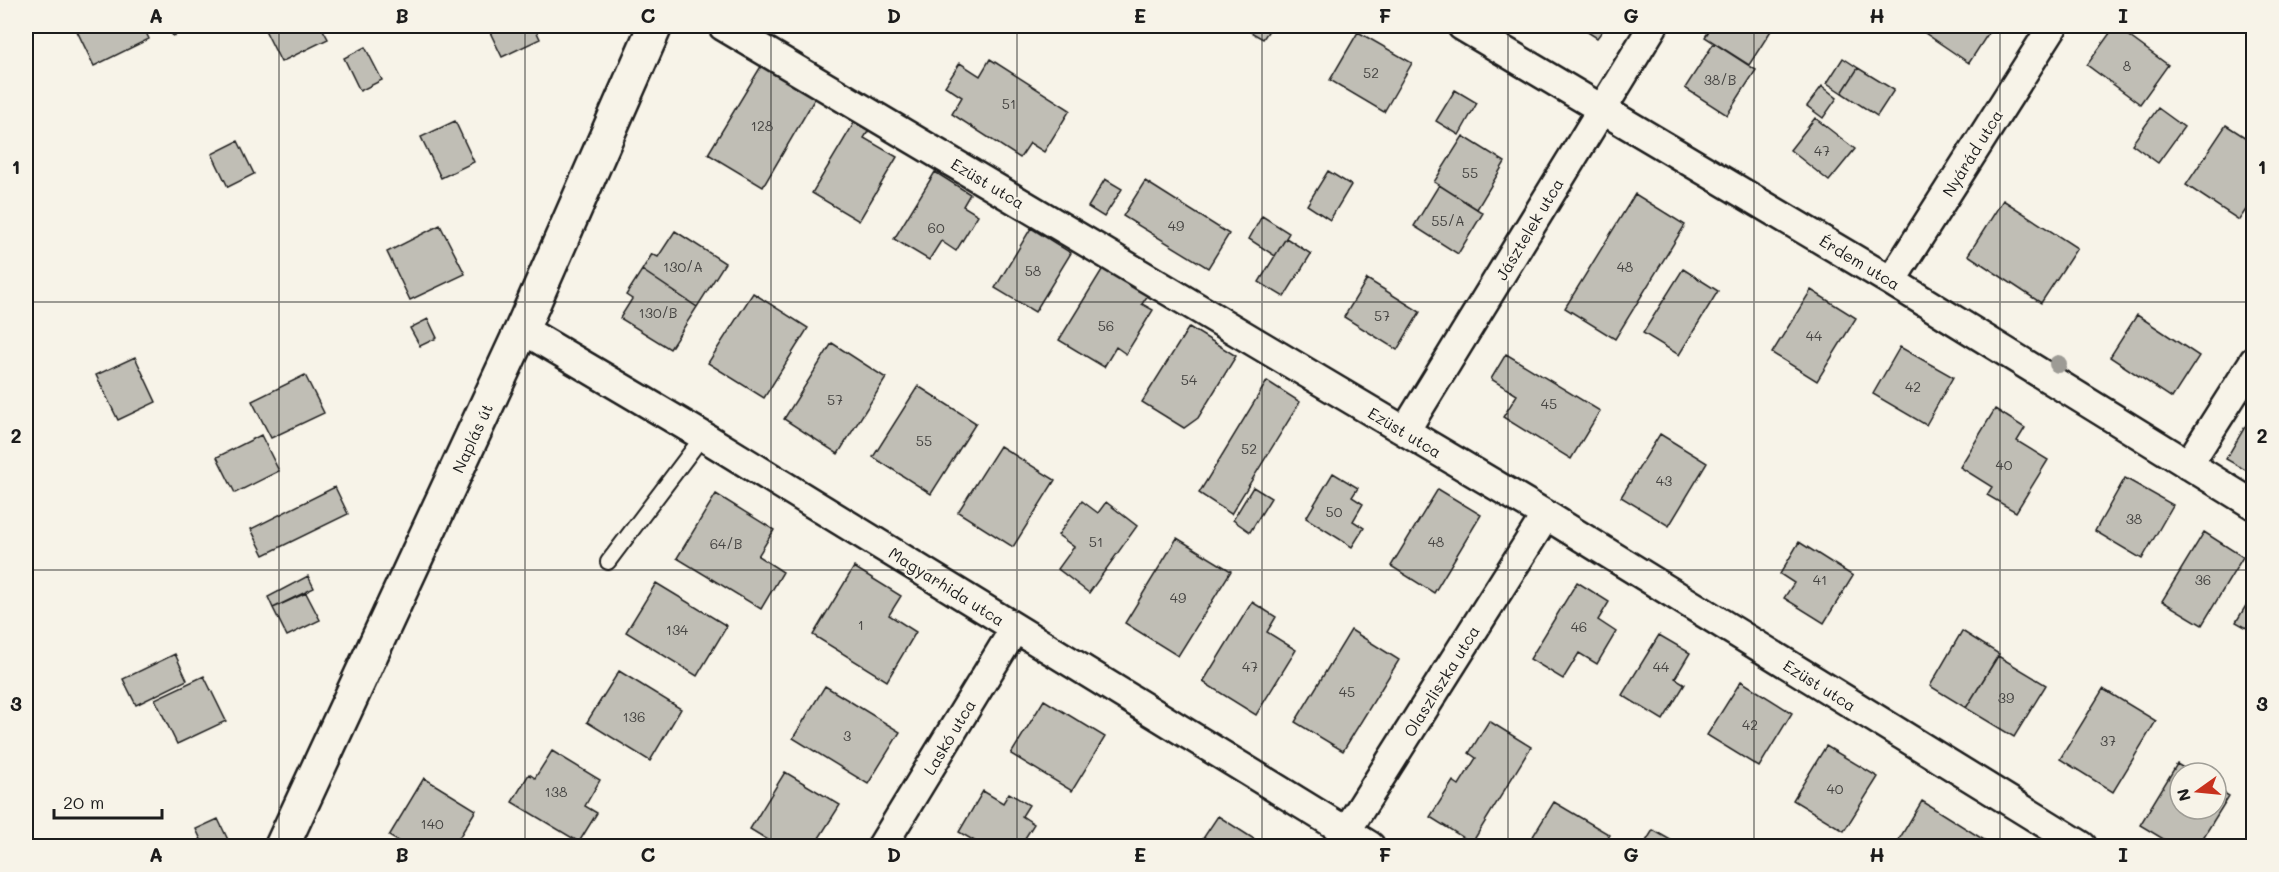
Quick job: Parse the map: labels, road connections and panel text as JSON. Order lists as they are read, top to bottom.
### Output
{
  "streets": {
    "street": [
      "Nyárád utca",
      "Ezüst utca",
      "Jásztelek utca",
      "Érdem utca",
      "Naplás út",
      "Magyarhida utca",
      "Olaszliszka utca",
      "Laskó utca"
    ]
  },
  "crossings": [
    ["Nyárád utca", "Érdem utca"],
    ["Ezüst utca", "Jásztelek utca"],
    ["Ezüst utca", "Olaszliszka utca"],
    ["Jásztelek utca", "Érdem utca"],
    ["Naplás út", "Magyarhida utca"],
    ["Magyarhida utca", "Olaszliszka utca"],
    ["Magyarhida utca", "Laskó utca"]
  ],
  "house_numbers": [
    "8",
    "52",
    "38/B",
    "51",
    "128",
    "47",
    "55",
    "55/A",
    "49",
    "60",
    "130/A",
    "48",
    "58",
    "130/B",
    "57",
    "56",
    "44",
    "54",
    "42",
    "57",
    "45",
    "55",
    "52",
    "40",
    "43",
    "50",
    "38",
    "51",
    "48",
    "64/B",
    "41",
    "36",
    "49",
    "1",
    "46",
    "134",
    "47",
    "44",
    "45",
    "39",
    "136",
    "42",
    "3",
    "37",
    "40",
    "138",
    "140"
  ],
  "scale_bar": "20 m",
  "north": "left",
  "grid": {
    "columns": [
      "A",
      "B",
      "C",
      "D",
      "E",
      "F",
      "G",
      "H",
      "I"
    ],
    "rows": ["1", "2", "3"]
  }
}
